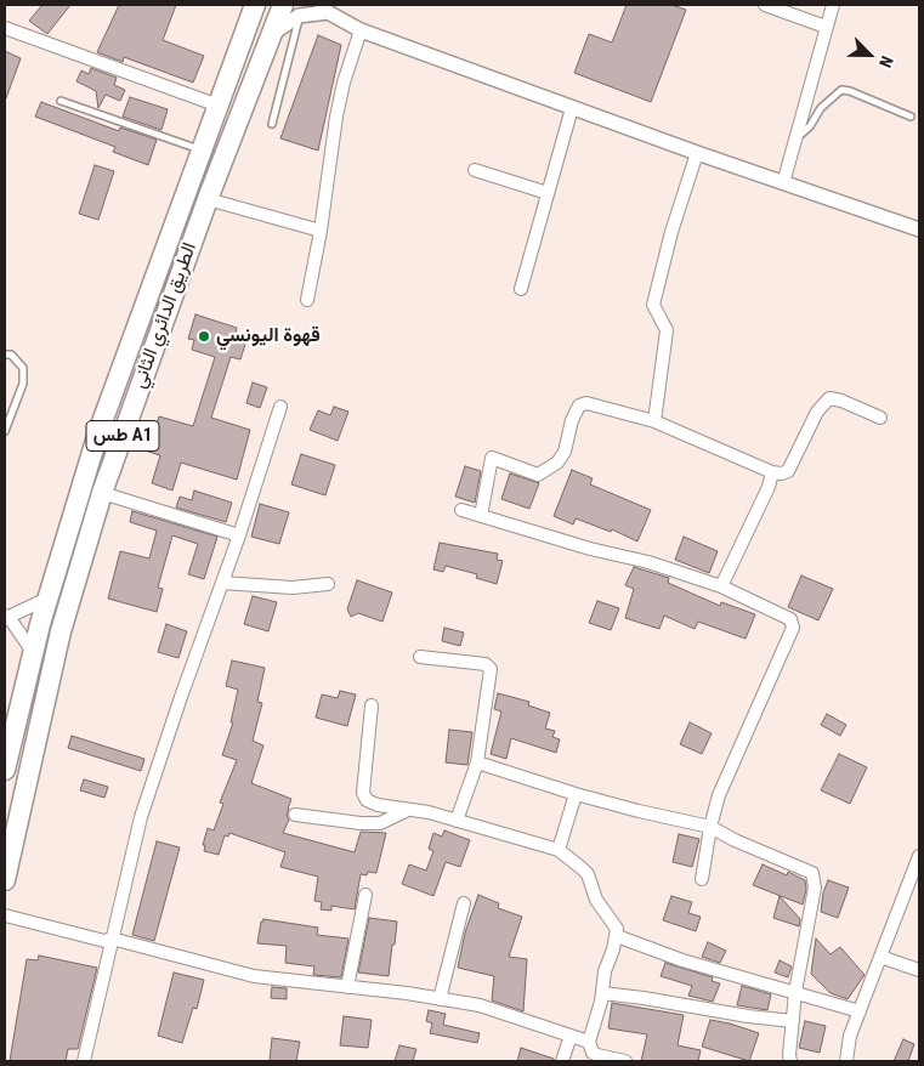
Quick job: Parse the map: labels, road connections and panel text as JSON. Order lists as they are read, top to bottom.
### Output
{
  "streets": {
    "highway": ["الطريق الدائري الثاني", "طس A1"]
  },
  "places": ["قهوة اليونسي"],
  "north": "bottom right"
}
